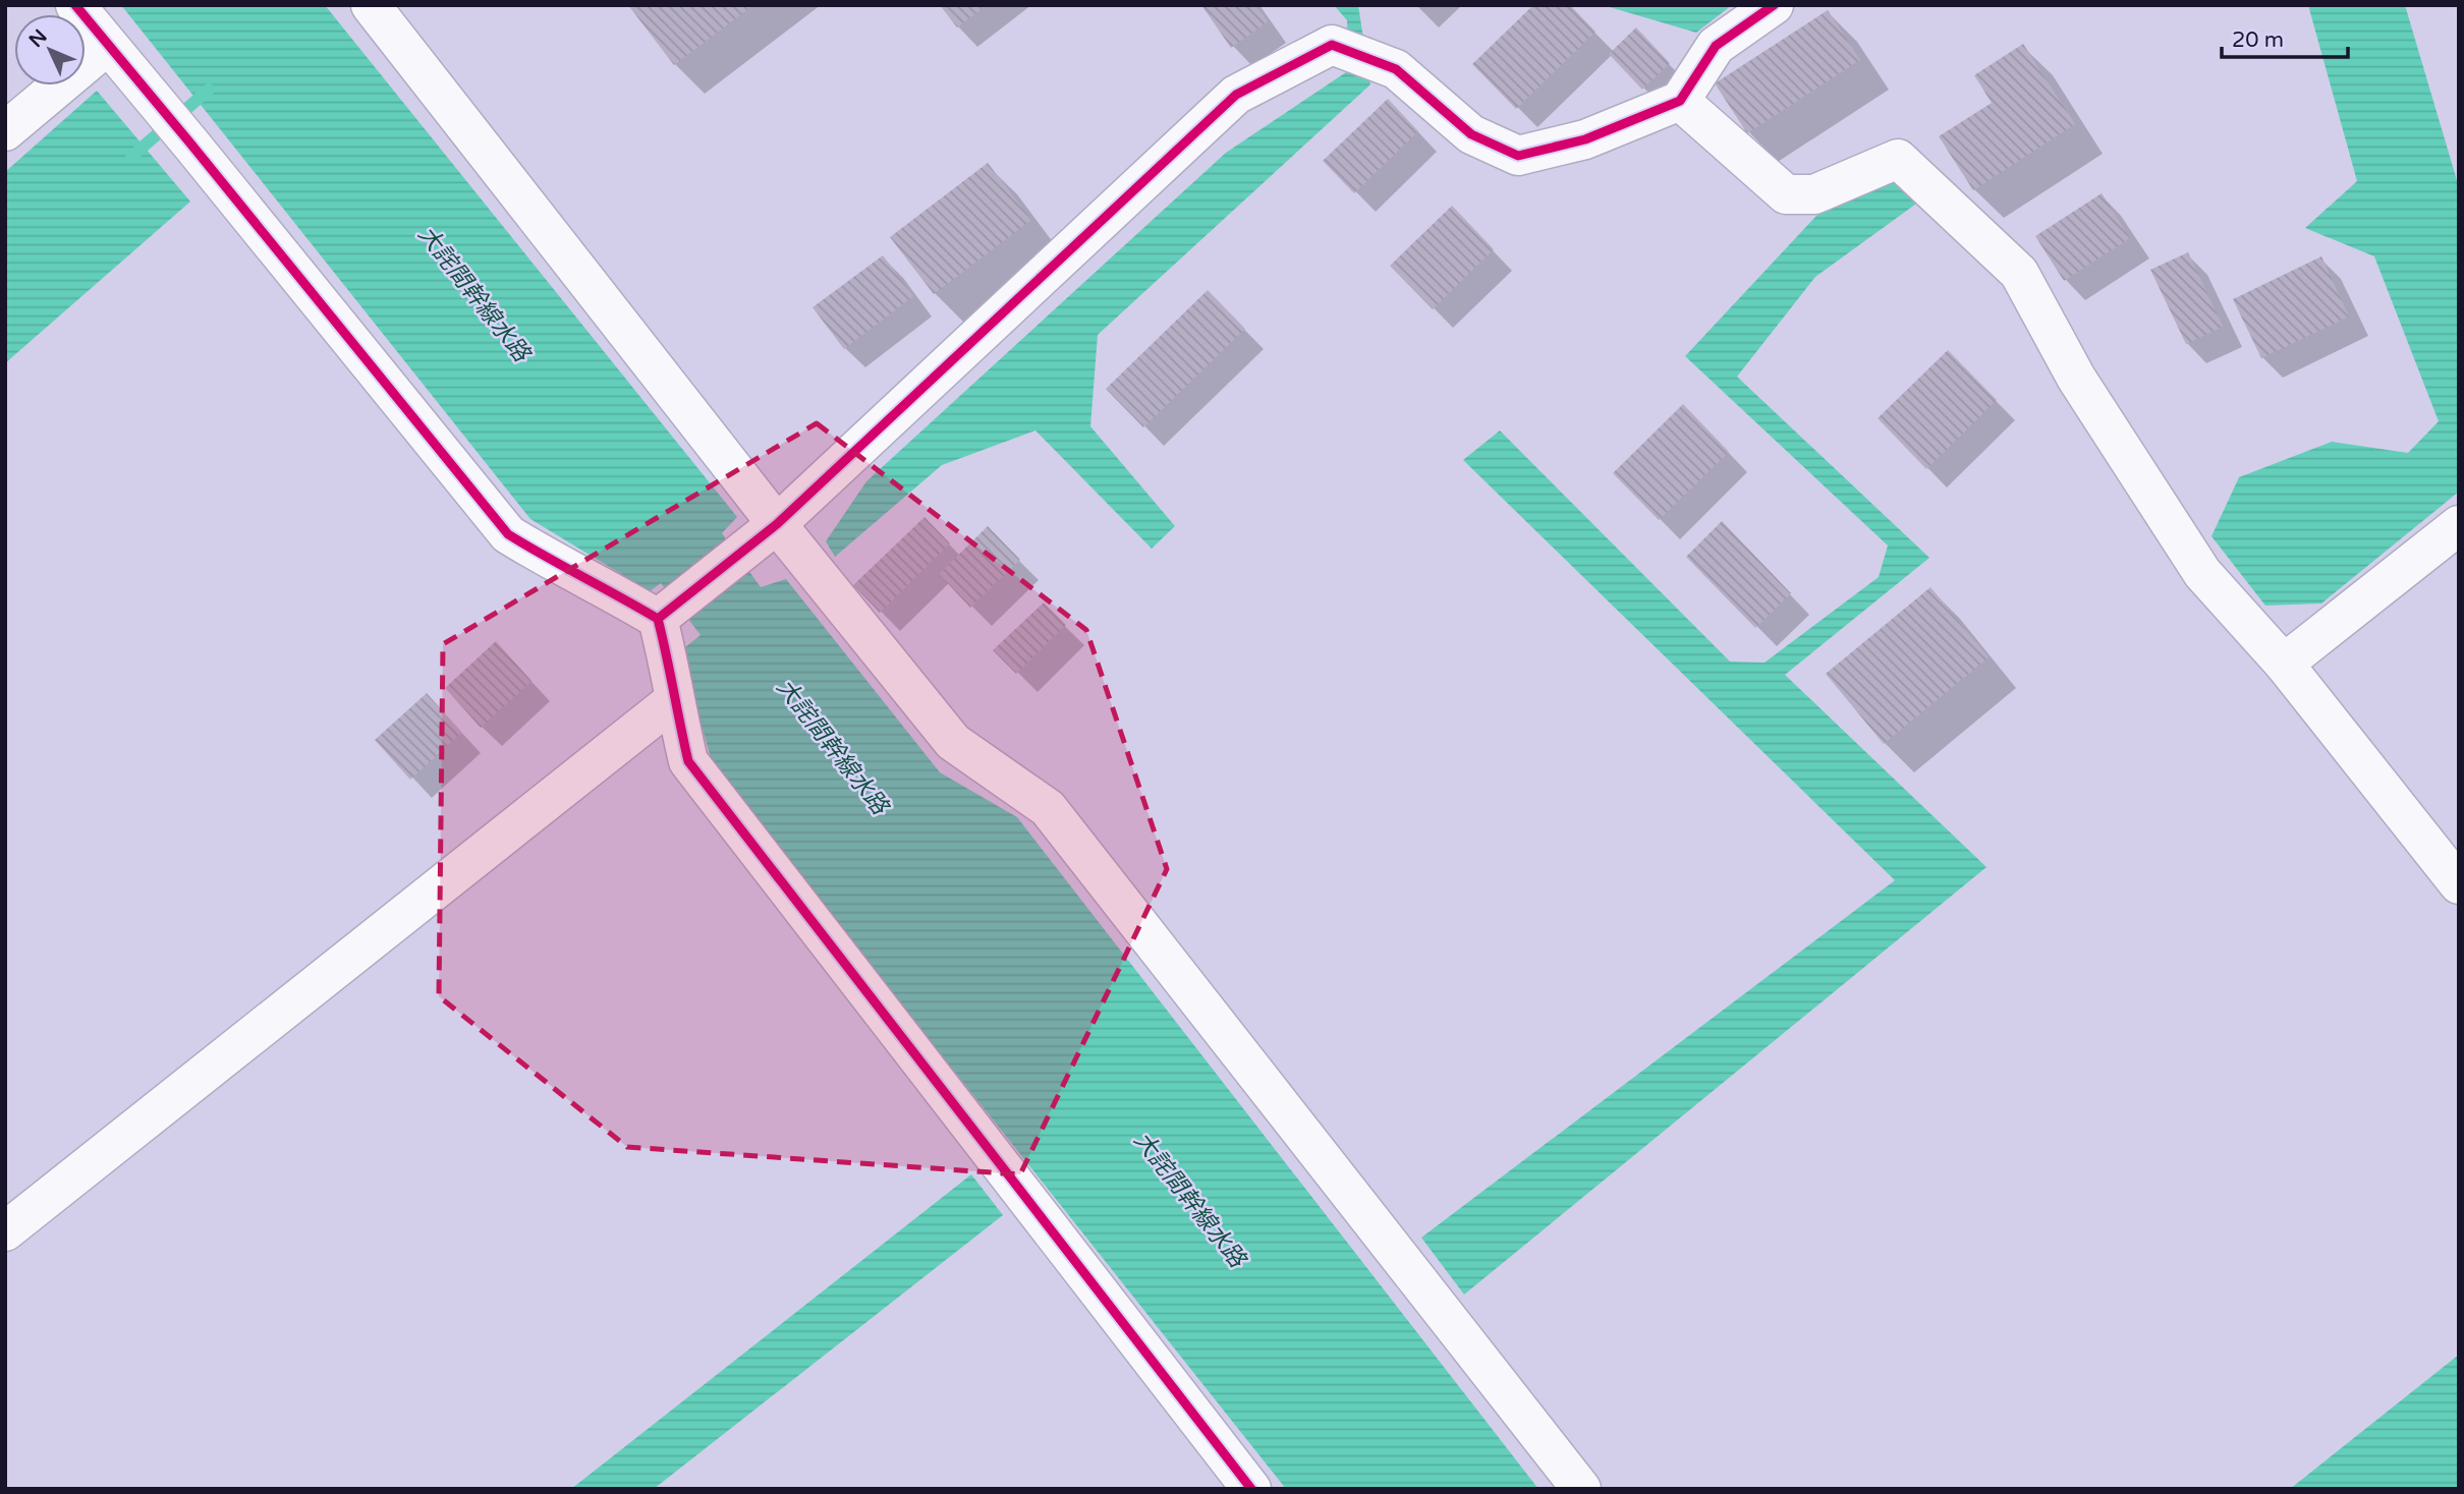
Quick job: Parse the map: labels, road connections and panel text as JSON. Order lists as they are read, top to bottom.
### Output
{
  "water": ["大詫間幹線水路"],
  "scale_bar": "20 m",
  "north": "top left"
}
